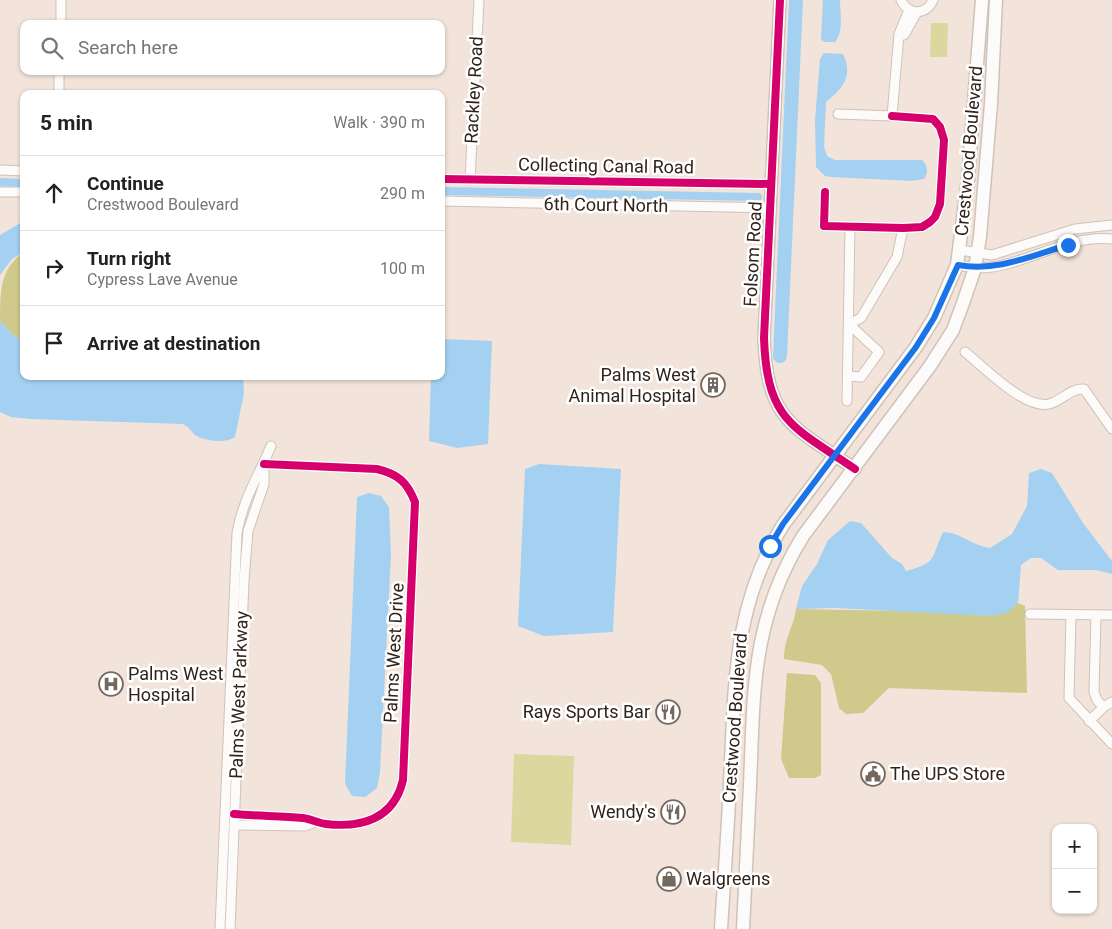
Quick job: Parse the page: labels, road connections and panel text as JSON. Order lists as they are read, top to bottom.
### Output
{
  "streets": {
    "main road": ["Crestwood Boulevard"],
    "street": [
      "Rackley Road",
      "Collecting Canal Road",
      "6th Court North",
      "Folsom Road",
      "Palms West Drive",
      "Palms West Parkway"
    ]
  },
  "crossings": [
    ["Rackley Road", "Collecting Canal Road"],
    ["Crestwood Boulevard", "Folsom Road"],
    ["Collecting Canal Road", "Folsom Road"],
    ["6th Court North", "Folsom Road"],
    ["Palms West Drive", "Palms West Parkway"]
  ],
  "places": {
    "building": ["Palms West Animal Hospital"],
    "hospital": ["Palms West Hospital"],
    "restaurant": ["Rays Sports Bar", "Wendy's"],
    "public building": ["The UPS Store"],
    "shop": ["Walgreens"]
  },
  "page": {
    "search": "Search here",
    "heading": ["5 min", "Walk · 390 m"],
    "list": [
      ["Continue", "Crestwood Boulevard", "290 m"],
      ["Turn right", "Cypress Lave Avenue", "100 m"],
      "Arrive at destination"
    ],
    "map_buttons": ["+", "−"]
  }
}
